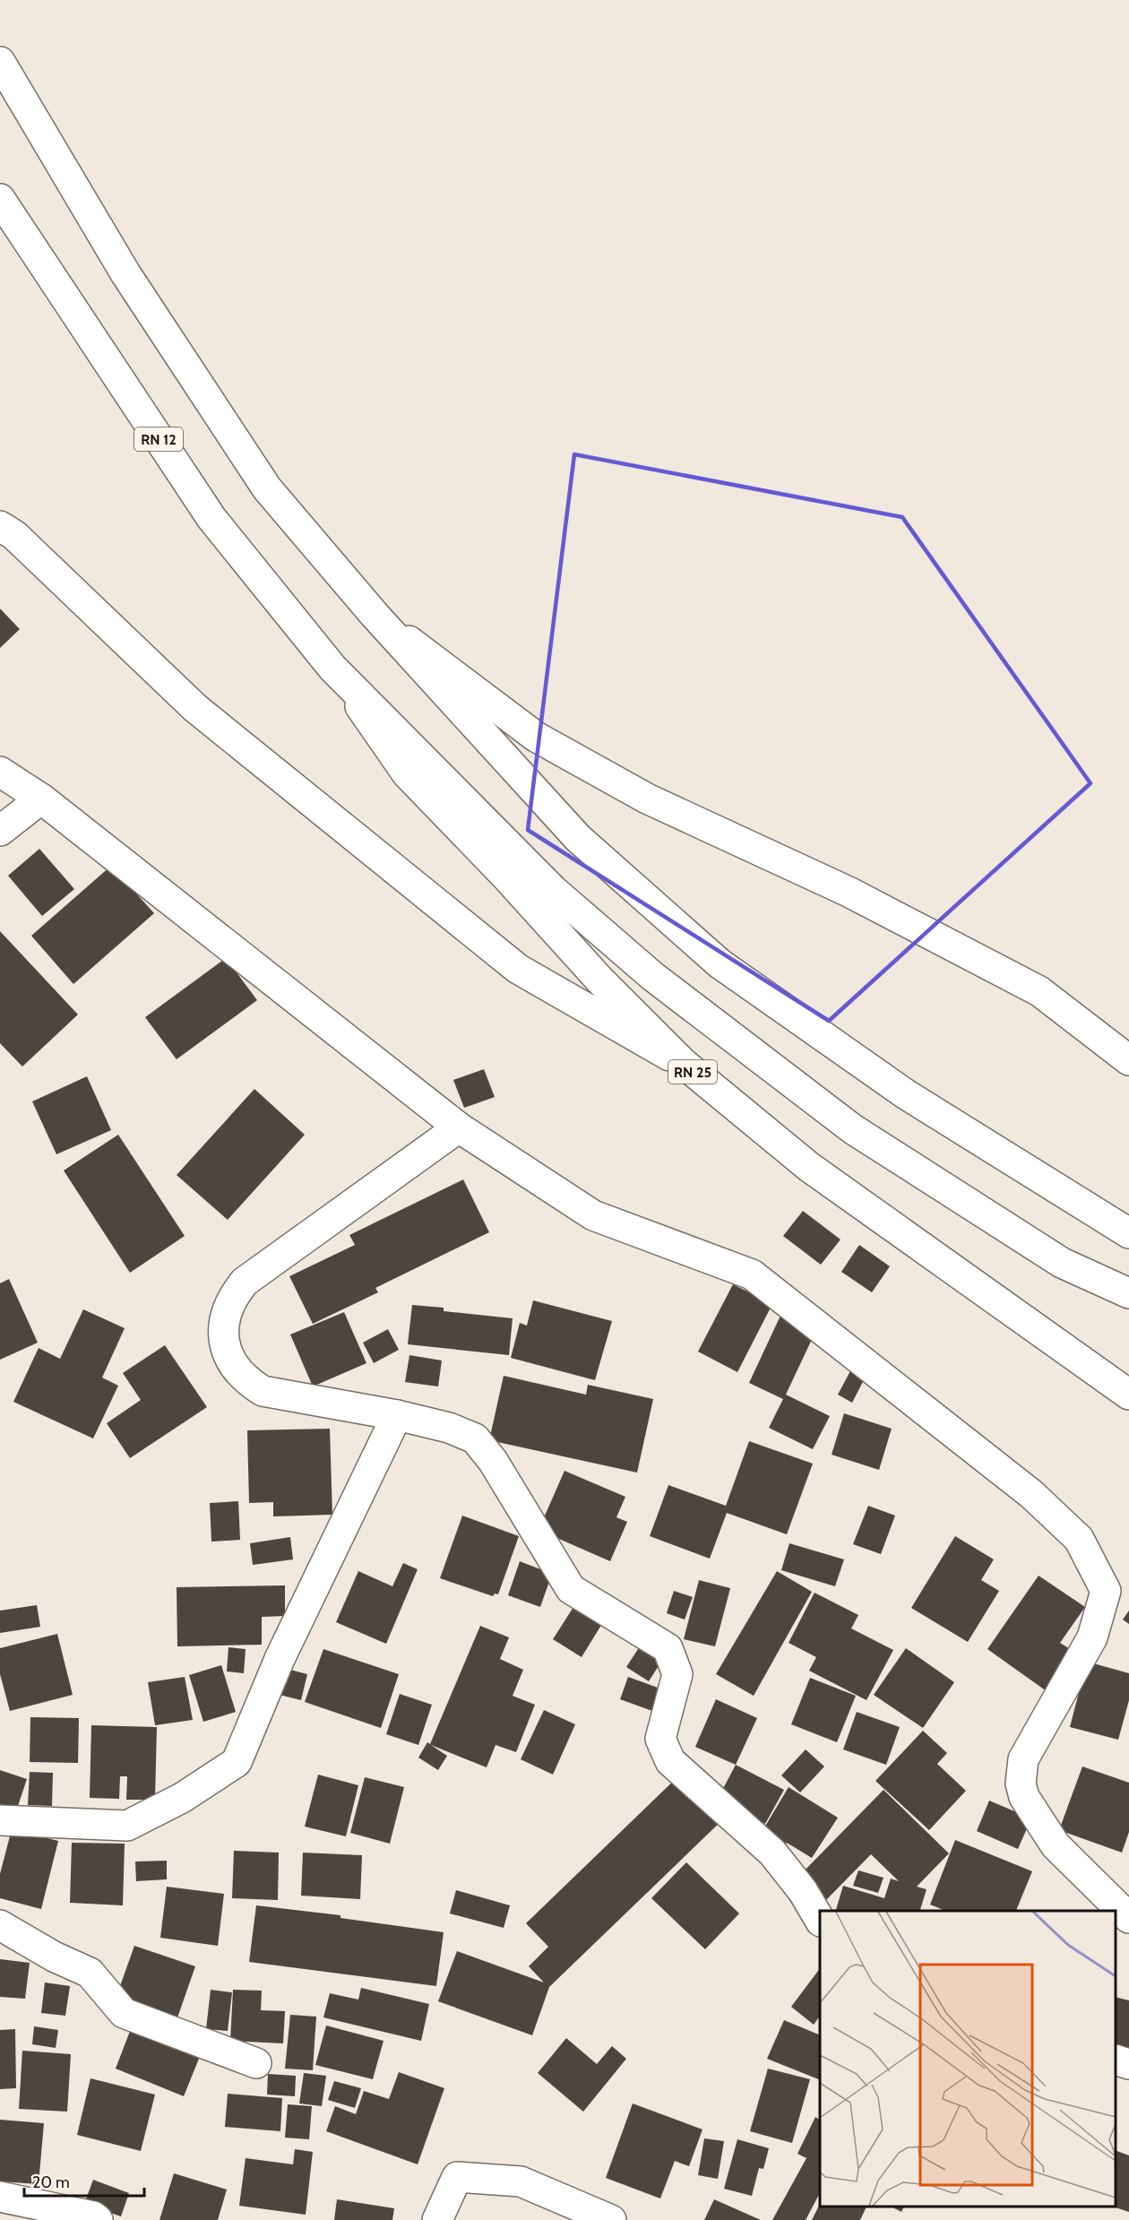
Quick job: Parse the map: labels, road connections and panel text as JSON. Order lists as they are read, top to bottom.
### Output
{
  "streets": {
    "main road": ["RN 12", "RN 25"]
  },
  "crossings": [
    ["RN 12", "RN 25"]
  ],
  "scale_bar": "20 m"
}
